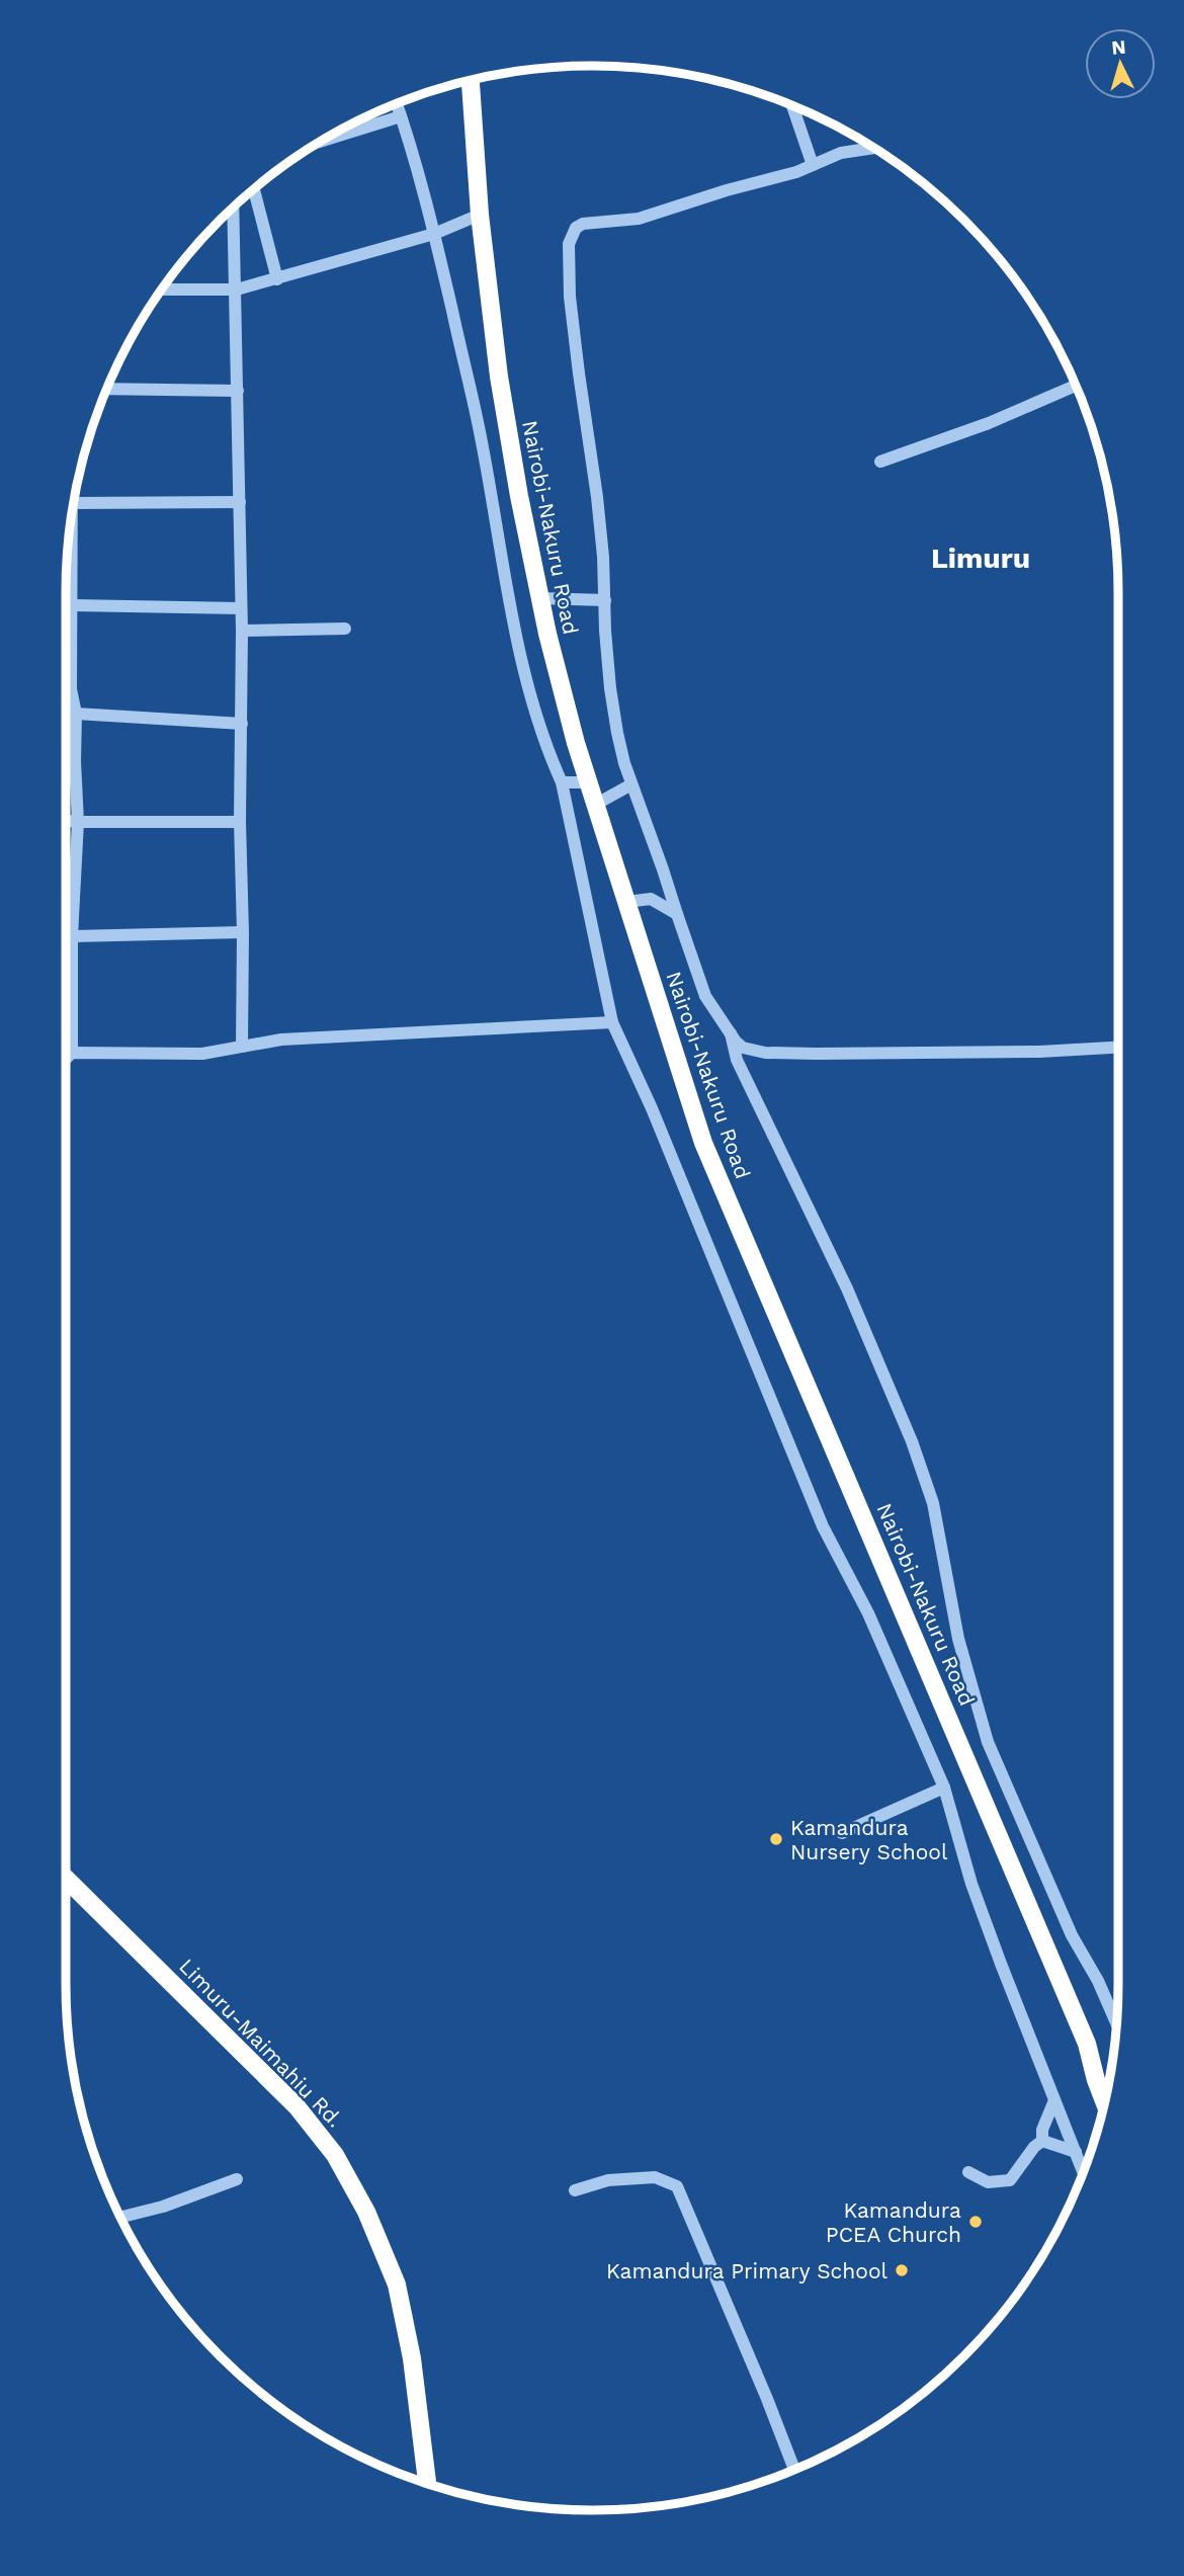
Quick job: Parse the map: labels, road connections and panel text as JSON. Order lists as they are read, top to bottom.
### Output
{
  "streets": {
    "highway": ["Nairobi-Nakuru Road", "Limuru-Maimahiu Rd."]
  },
  "districts": ["Limuru"],
  "places": ["Kamandura Nursery School", "Kamandura PCEA Church", "Kamandura Primary School"],
  "north": "top"
}
